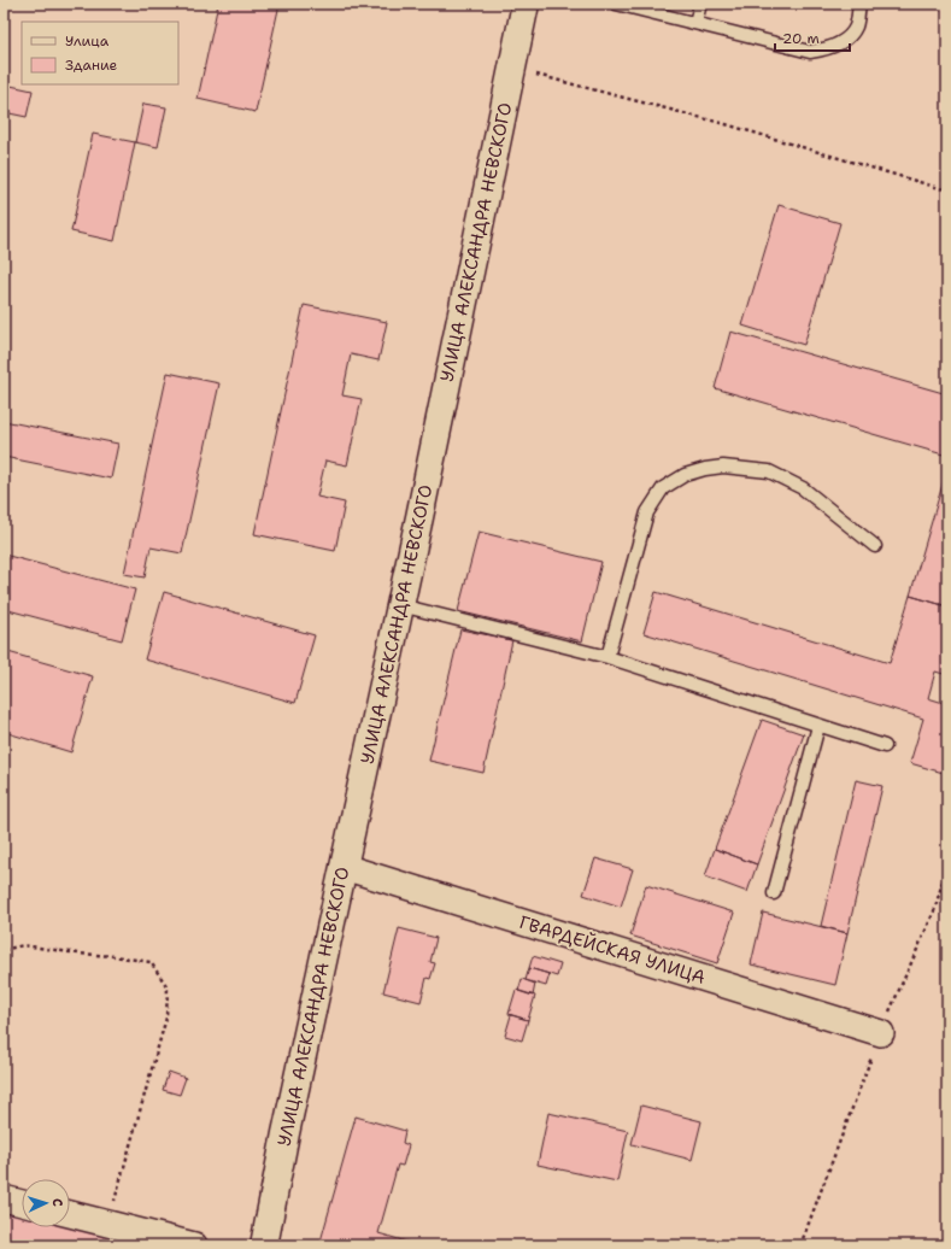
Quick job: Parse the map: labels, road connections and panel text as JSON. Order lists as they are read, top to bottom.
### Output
{
  "streets": {
    "main road": ["УЛИЦА АЛЕКСАНДРА НЕВСКОГО"],
    "street": ["ГВАРДЕЙСКАЯ УЛИЦА"]
  },
  "crossings": [
    ["УЛИЦА АЛЕКСАНДРА НЕВСКОГО", "ГВАРДЕЙСКАЯ УЛИЦА"]
  ],
  "legend": ["Улица", "Здание"],
  "scale_bar": "20 m",
  "north": "right"
}
